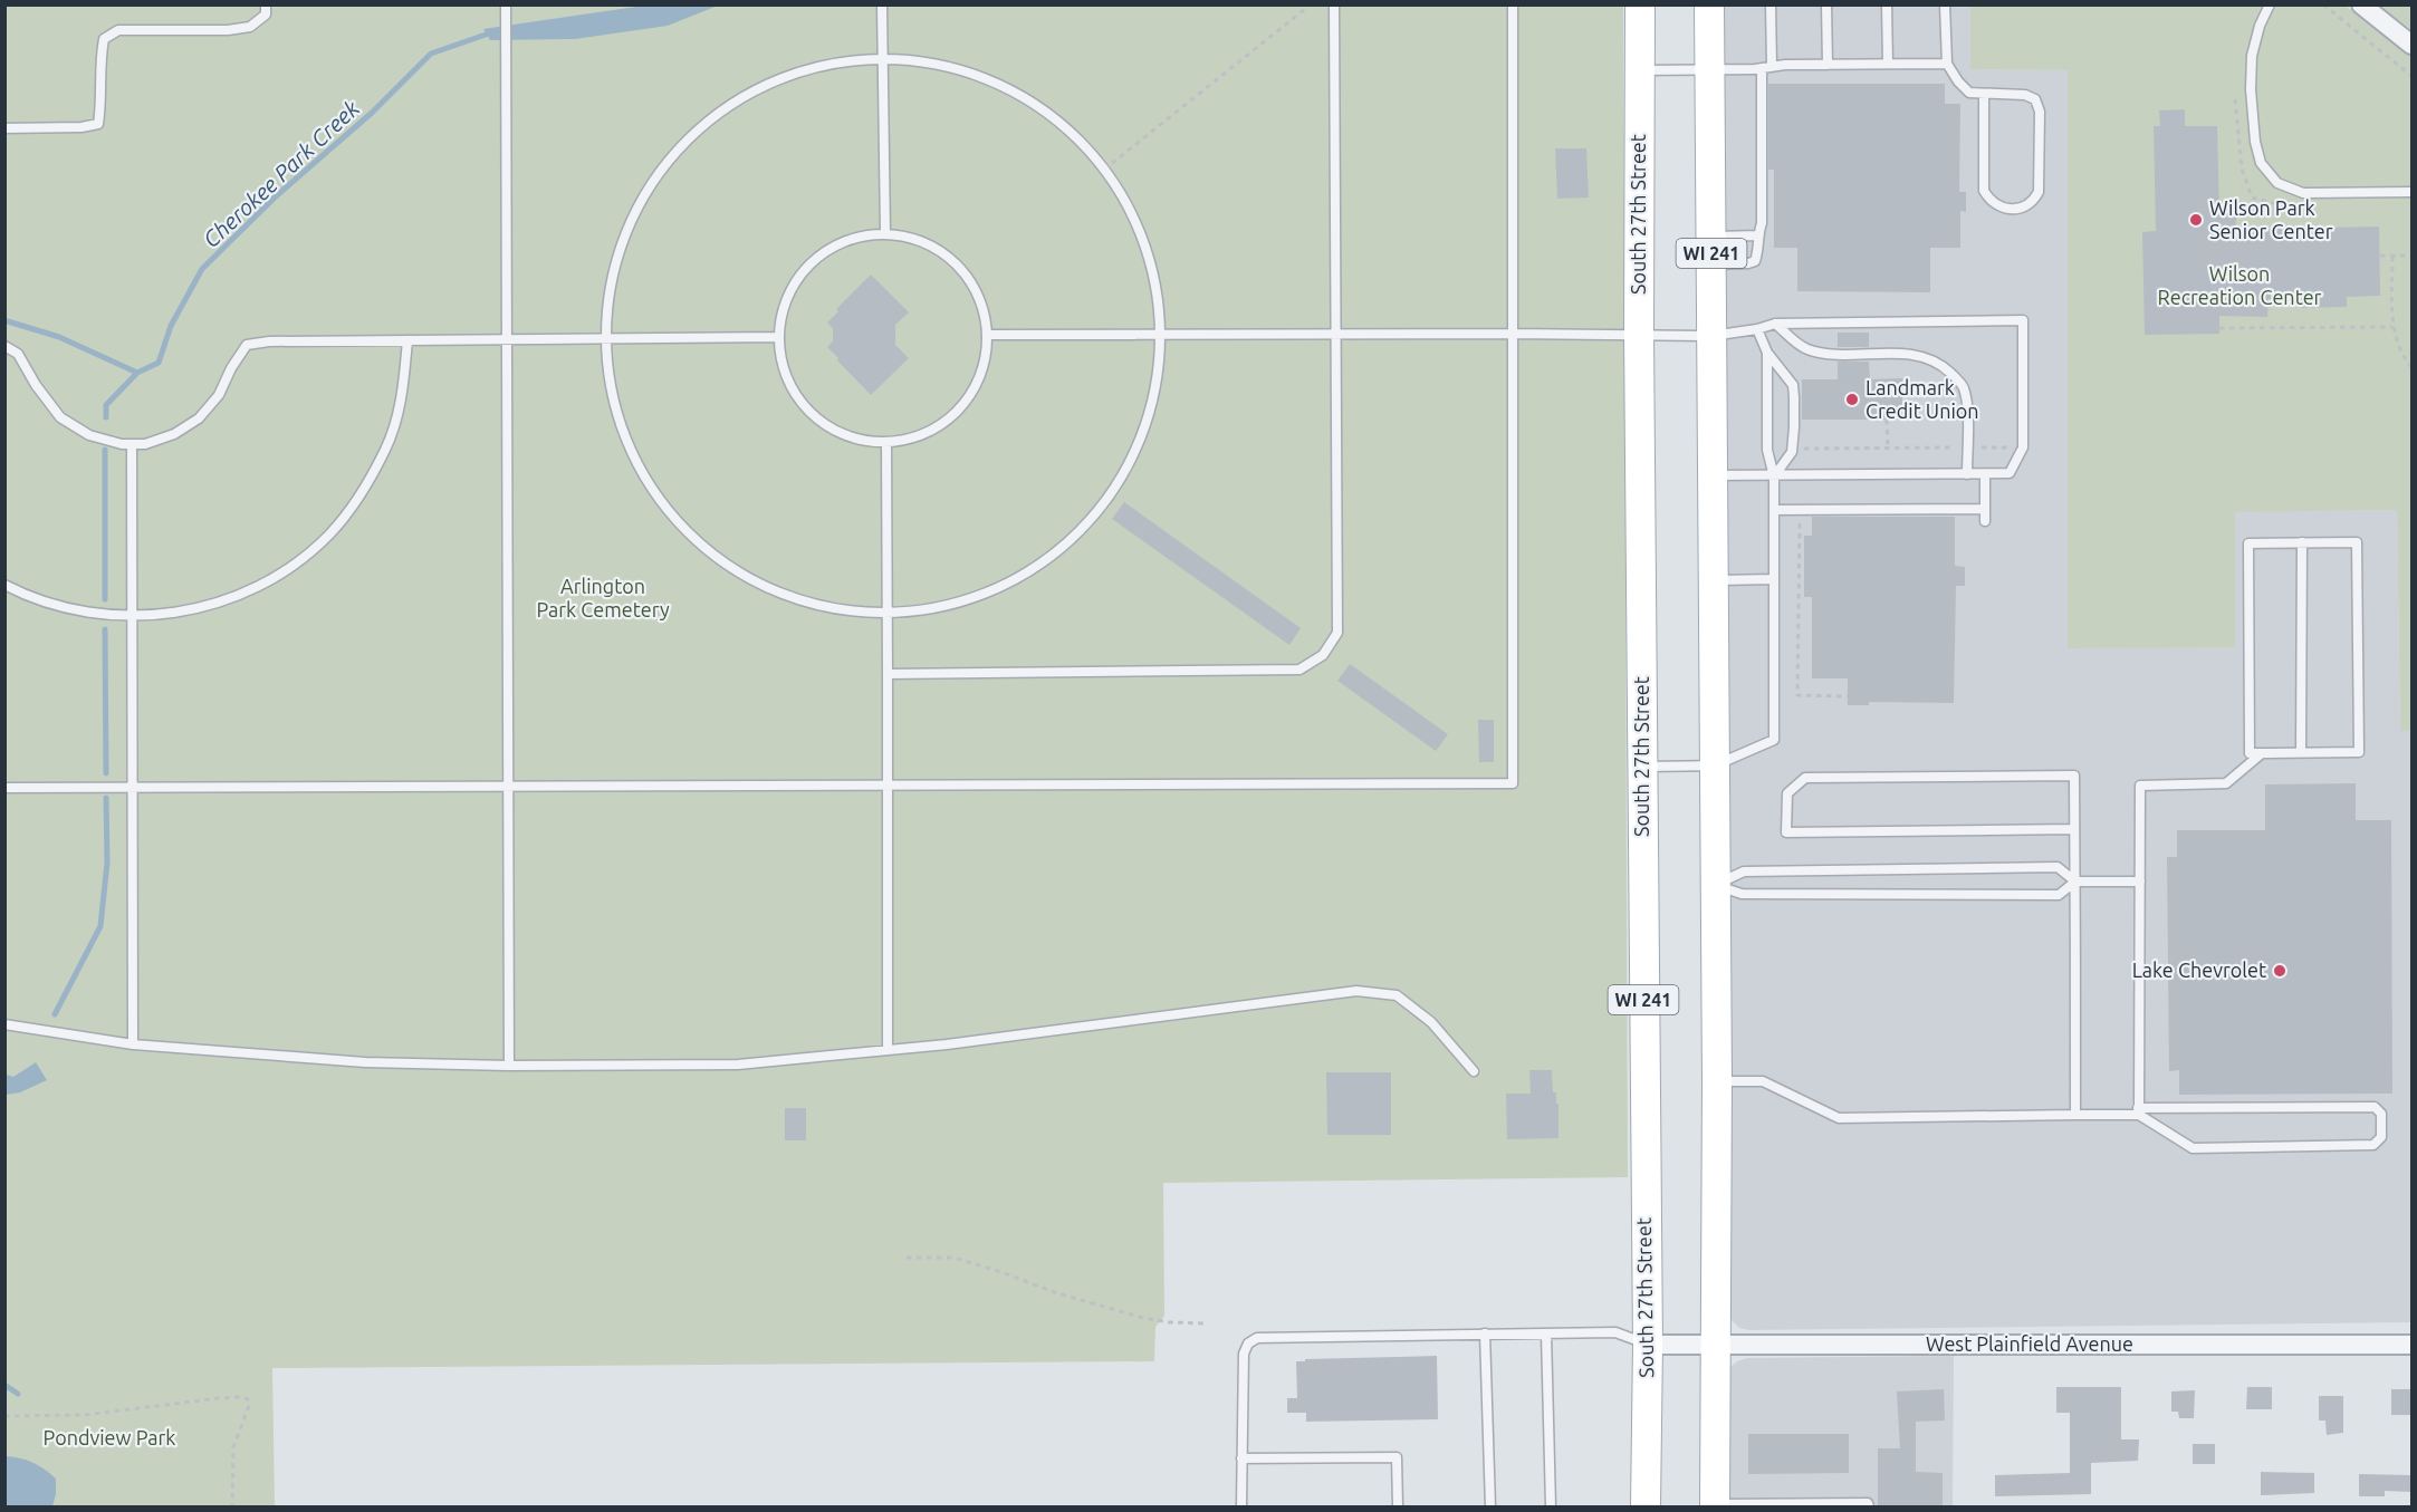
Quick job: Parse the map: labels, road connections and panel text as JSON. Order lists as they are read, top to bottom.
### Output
{
  "streets": {
    "main road": ["South 27th Street", "WI 241"],
    "street": ["West Plainfield Avenue"]
  },
  "crossings": [
    ["South 27th Street", "West Plainfield Avenue"],
    ["WI 241", "West Plainfield Avenue"]
  ],
  "water": ["Cherokee Park Creek"],
  "parks": ["Wilson Recreation Center", "Arlington Park Cemetery", "Pondview Park"],
  "places": ["Wilson Park Senior Center", "Landmark Credit Union", "Lake Chevrolet"]
}
